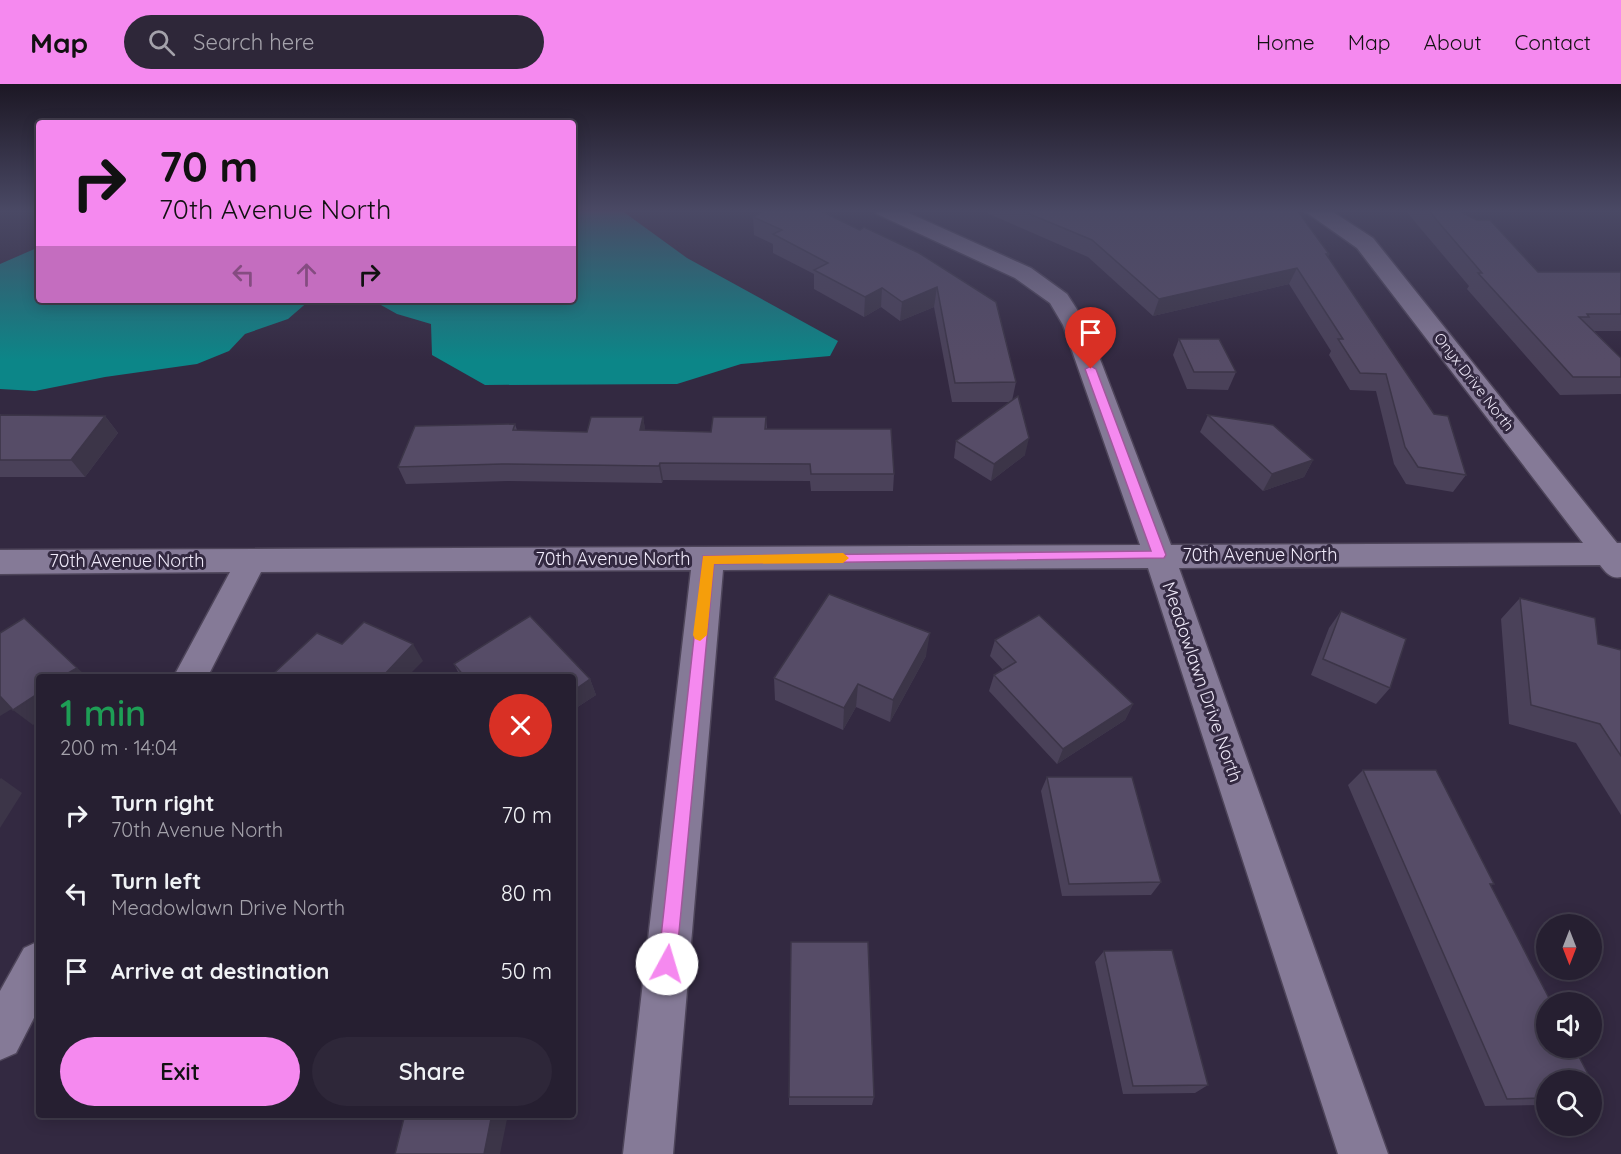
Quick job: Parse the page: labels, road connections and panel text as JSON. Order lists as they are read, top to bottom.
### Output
{
  "streets": {
    "street": ["Onyx Drive North", "70th Avenue North", "Meadowlawn Drive North"]
  },
  "crossings": [
    ["Onyx Drive North", "70th Avenue North"],
    ["70th Avenue North", "Meadowlawn Drive North"]
  ],
  "north": "bottom",
  "page": {
    "header": "Map",
    "search": "Search here",
    "nav": [
      "Home",
      "Map",
      "About",
      "Contact"
    ],
    "turn": ["70 m", "70th Avenue North"],
    "heading": ["1 min", "200 m · 14:04"],
    "list": [
      {
        "name": "Turn right",
        "note": "70th Avenue North",
        "value": "70 m"
      },
      {
        "name": "Turn left",
        "note": "Meadowlawn Drive North",
        "value": "80 m"
      },
      {
        "name": "Arrive at destination",
        "value": "50 m"
      }
    ],
    "buttons": ["Exit", "Share"]
  }
}
